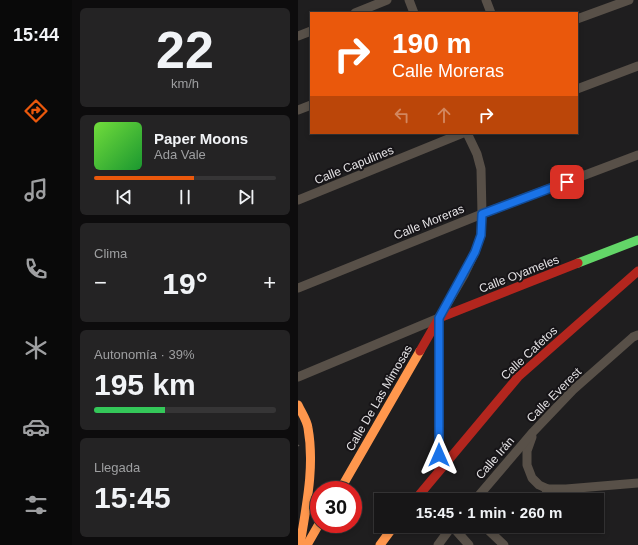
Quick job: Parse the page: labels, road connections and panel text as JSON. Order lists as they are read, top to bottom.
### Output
{
  "streets": {
    "street": [
      "Calle Capulines",
      "Calle Moreras",
      "Calle Oyameles",
      "Calle Cafetos",
      "Calle Everest",
      "Calle De Las Mimosas",
      "Calle Irán"
    ]
  },
  "crossings": [
    ["Calle Oyameles", "Calle De Las Mimosas"],
    ["Calle Everest", "Calle Irán"]
  ],
  "page": {
    "tabs": "15:44",
    "tile": [
      ["22", "km/h"],
      "Clima",
      ["Autonomía · 39%", "195 km"],
      ["Llegada", "15:45"]
    ],
    "turn": ["190 m", "Calle Moreras"],
    "song": ["Paper Moons", "Ada Vale"],
    "heat": ["−", "19°", "+"],
    "limit": "30",
    "trip": "15:45 · 1 min · 260 m"
  }
}
